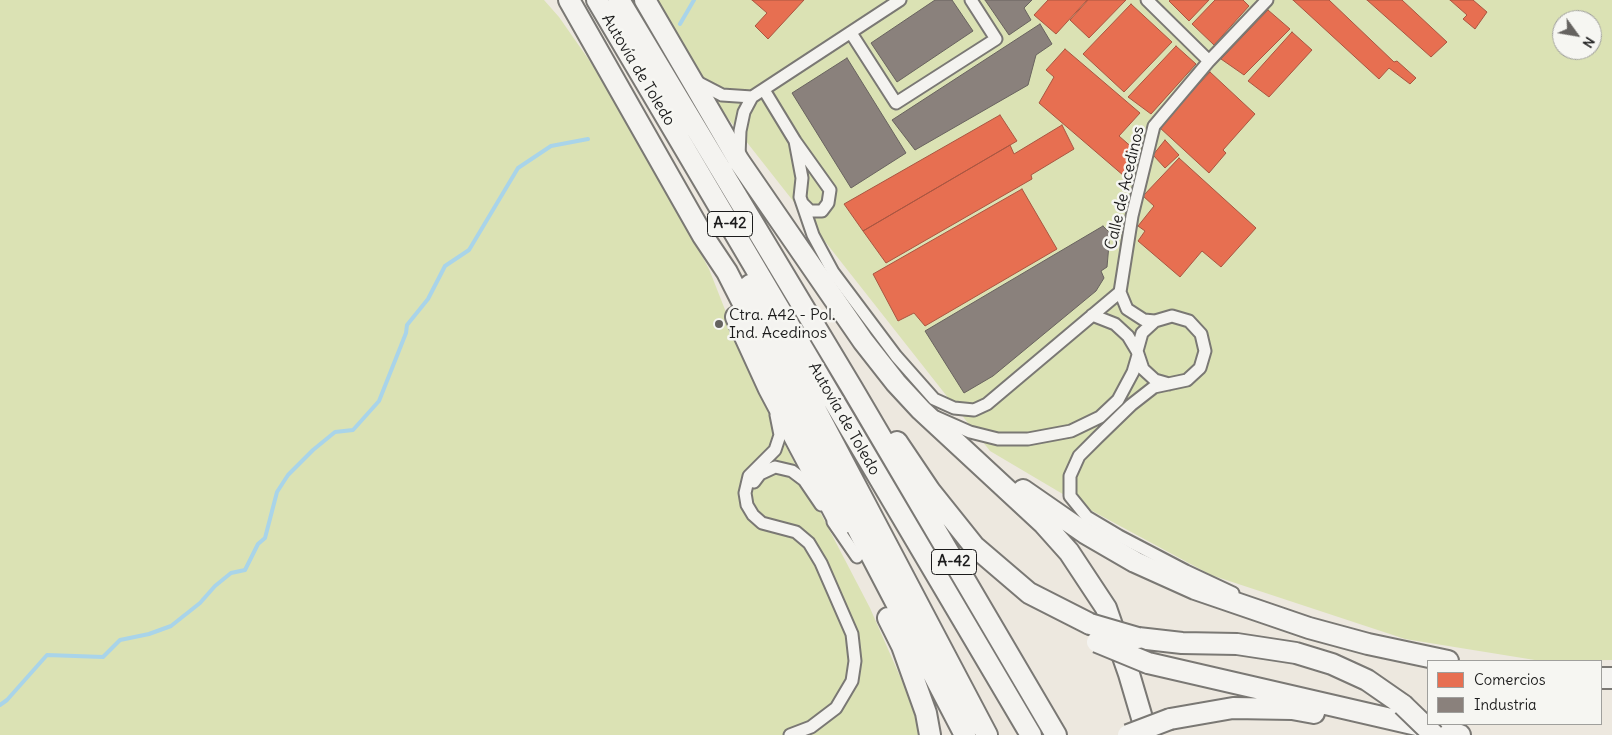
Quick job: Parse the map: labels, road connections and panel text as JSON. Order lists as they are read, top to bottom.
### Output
{
  "streets": {
    "highway": ["Autovía de Toledo", "A-42"],
    "street": ["Calle de Acedinos"]
  },
  "places": ["Ctra. A42 - Pol. Ind. Acedinos"],
  "legend": ["Comercios", "Industria"],
  "north": "bottom right"
}
